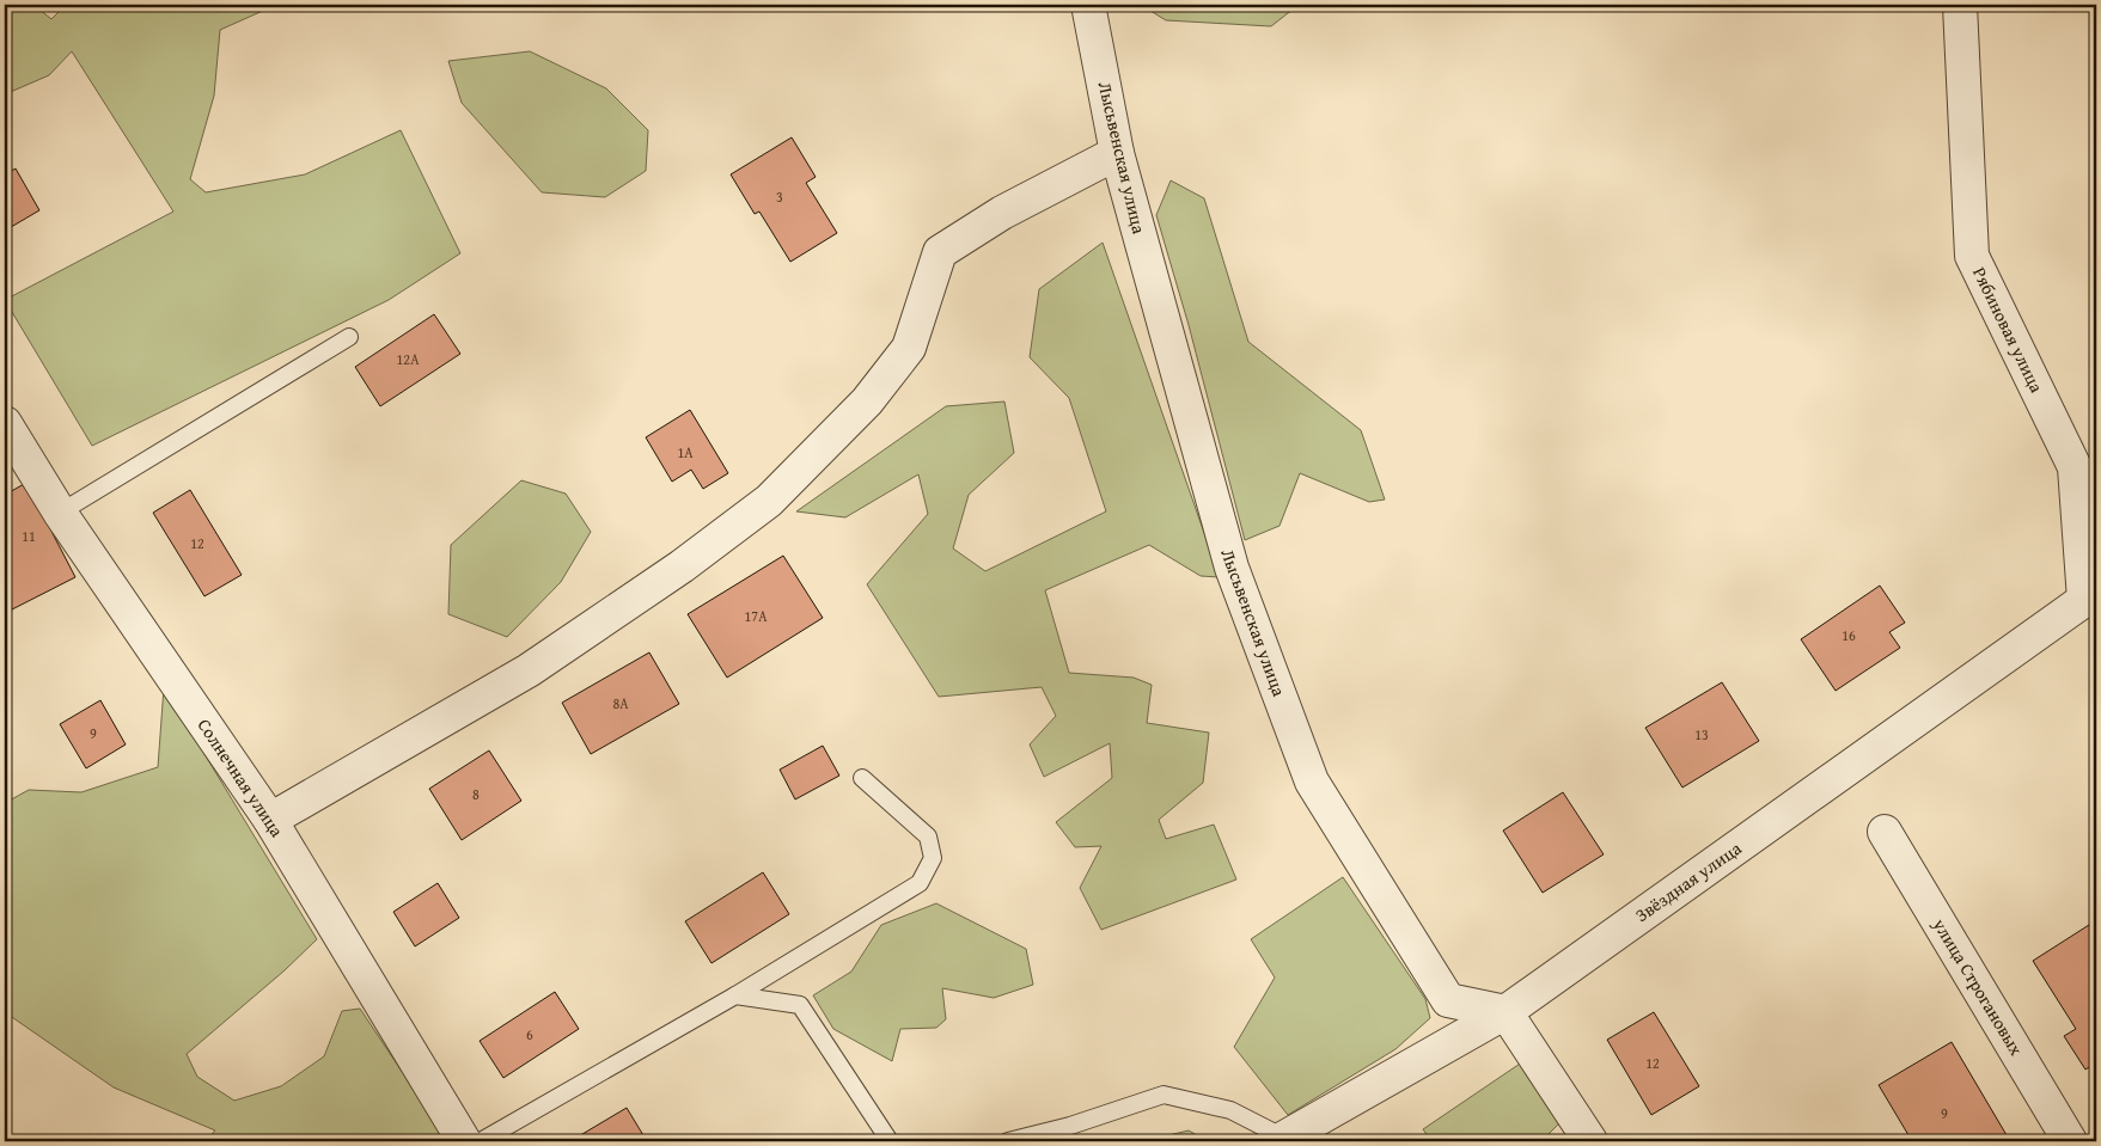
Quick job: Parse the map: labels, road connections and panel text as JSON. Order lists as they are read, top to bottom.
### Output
{
  "streets": {
    "street": [
      "Лысьвенская улица",
      "Рябиновая улица",
      "Солнечная улица",
      "Звёздная улица",
      "улица Строгановых"
    ]
  },
  "crossings": [
    ["Лысьвенская улица", "Звёздная улица"],
    ["Рябиновая улица", "Звёздная улица"]
  ],
  "house_numbers": [
    "3",
    "12А",
    "1А",
    "11",
    "12",
    "17А",
    "16",
    "8А",
    "9",
    "13",
    "8",
    "6",
    "12",
    "9"
  ]
}
